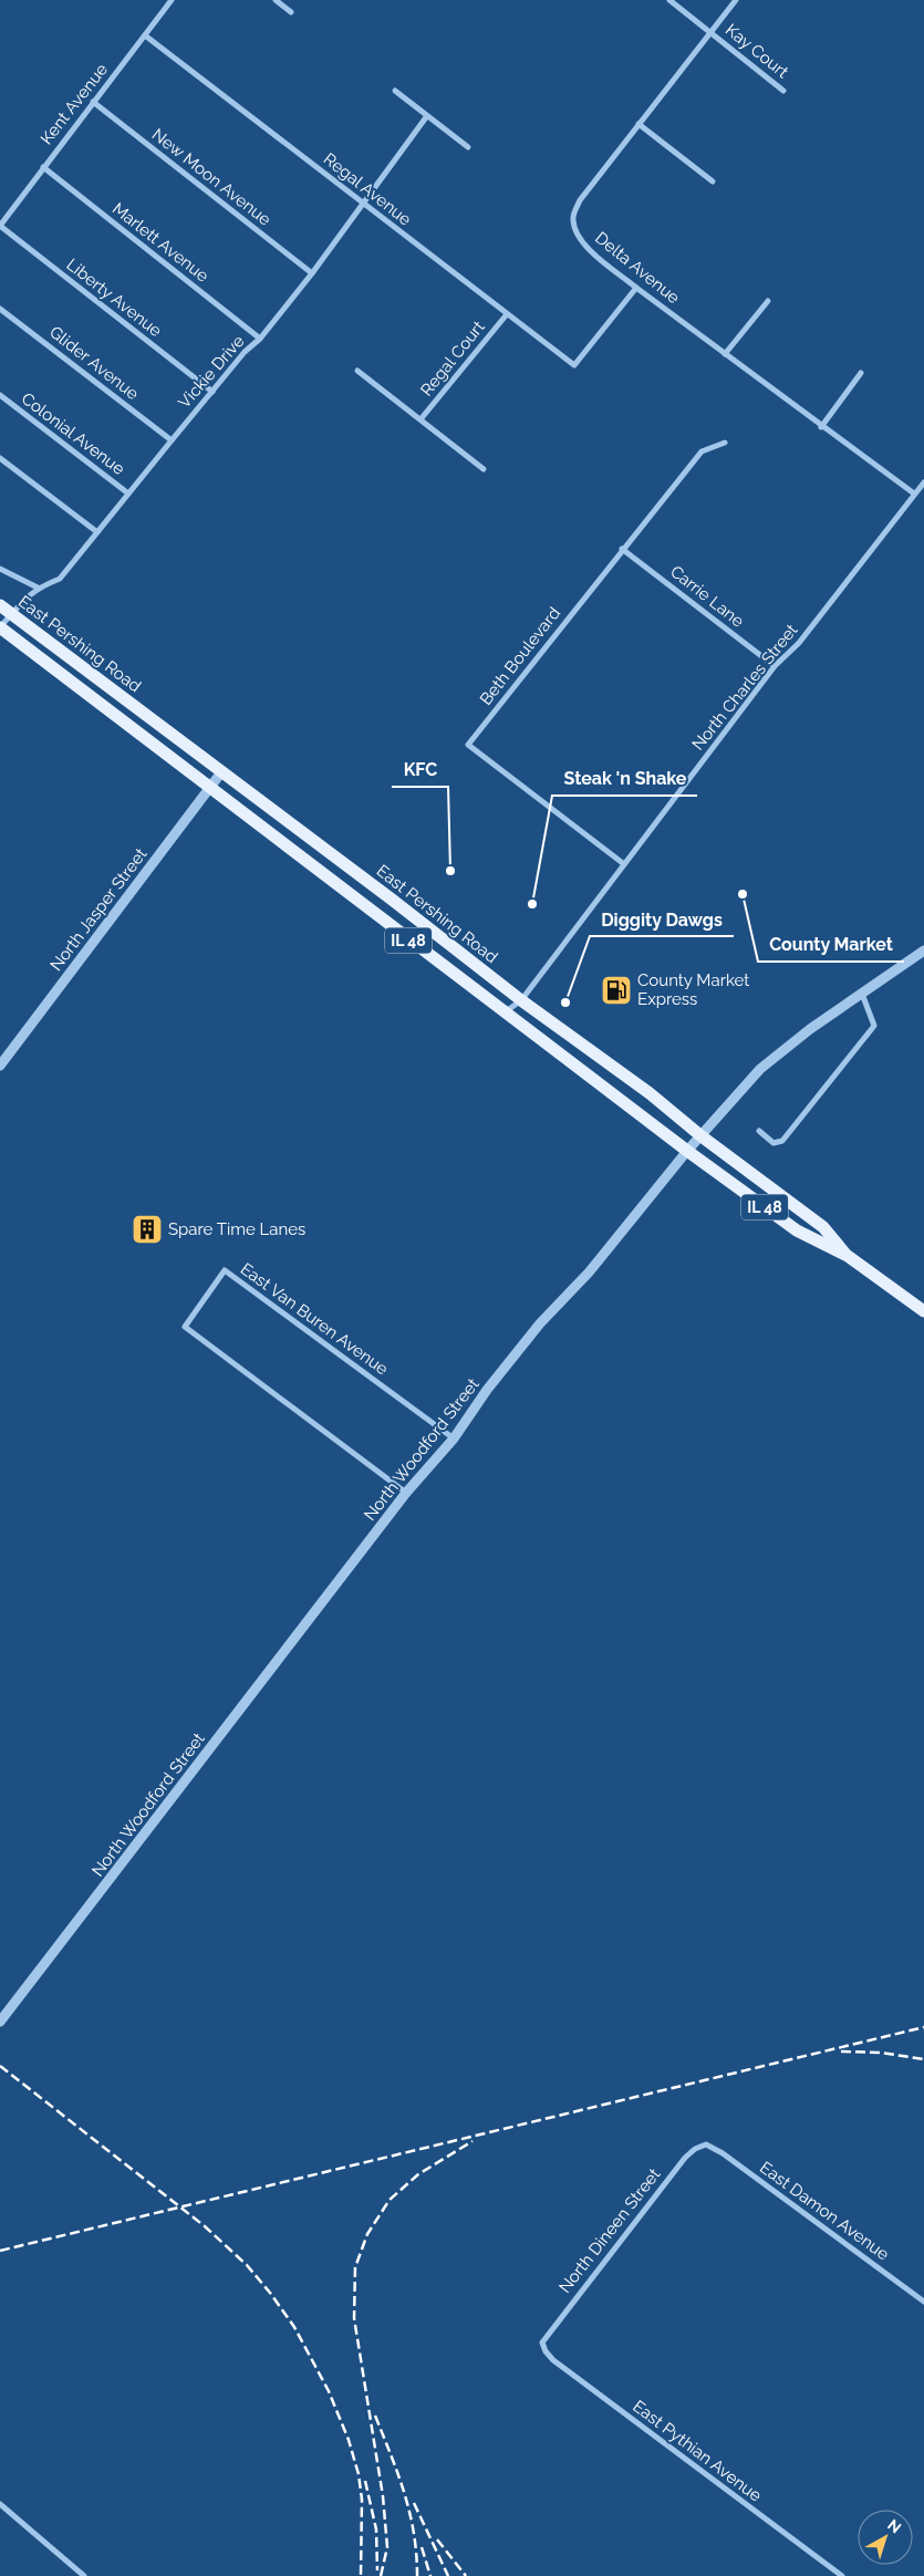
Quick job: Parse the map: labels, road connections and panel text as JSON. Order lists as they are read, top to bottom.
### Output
{
  "streets": {
    "main road": ["East Pershing Road", "IL 48"],
    "street": [
      "Kay Court",
      "Kent Avenue",
      "New Moon Avenue",
      "Regal Avenue",
      "Marlett Avenue",
      "Delta Avenue",
      "Liberty Avenue",
      "Regal Court",
      "Glider Avenue",
      "Vickie Drive",
      "Colonial Avenue",
      "Carrie Lane",
      "Beth Boulevard",
      "North Charles Street",
      "North Jasper Street",
      "East Van Buren Avenue",
      "North Woodford Street",
      "East Damon Avenue",
      "North Dineen Street",
      "East Pythian Avenue"
    ]
  },
  "crossings": [
    ["Kay Court", "Delta Avenue"],
    ["Kent Avenue", "New Moon Avenue"],
    ["Kent Avenue", "Regal Avenue"],
    ["Kent Avenue", "Marlett Avenue"],
    ["Kent Avenue", "Liberty Avenue"],
    ["New Moon Avenue", "Vickie Drive"],
    ["Regal Avenue", "Delta Avenue"],
    ["Regal Avenue", "Regal Court"],
    ["Regal Avenue", "Vickie Drive"],
    ["Marlett Avenue", "Vickie Drive"],
    ["Delta Avenue", "North Charles Street"],
    ["Liberty Avenue", "Vickie Drive"],
    ["Glider Avenue", "Vickie Drive"],
    ["Vickie Drive", "Colonial Avenue"],
    ["Vickie Drive", "East Pershing Road"],
    ["Carrie Lane", "Beth Boulevard"],
    ["Carrie Lane", "North Charles Street"],
    ["East Pershing Road", "North Charles Street"],
    ["East Pershing Road", "North Jasper Street"],
    ["East Pershing Road", "North Woodford Street"],
    ["Beth Boulevard", "North Charles Street"],
    ["East Van Buren Avenue", "North Woodford Street"],
    ["East Damon Avenue", "North Dineen Street"],
    ["North Dineen Street", "East Pythian Avenue"]
  ],
  "places": {
    "other": [
      "KFC",
      "County Market",
      "Steak 'n Shake",
      "Diggity Dawgs"
    ],
    "fuel station": ["County Market Express"],
    "building": ["Spare Time Lanes"]
  },
  "north": "top right"
}
